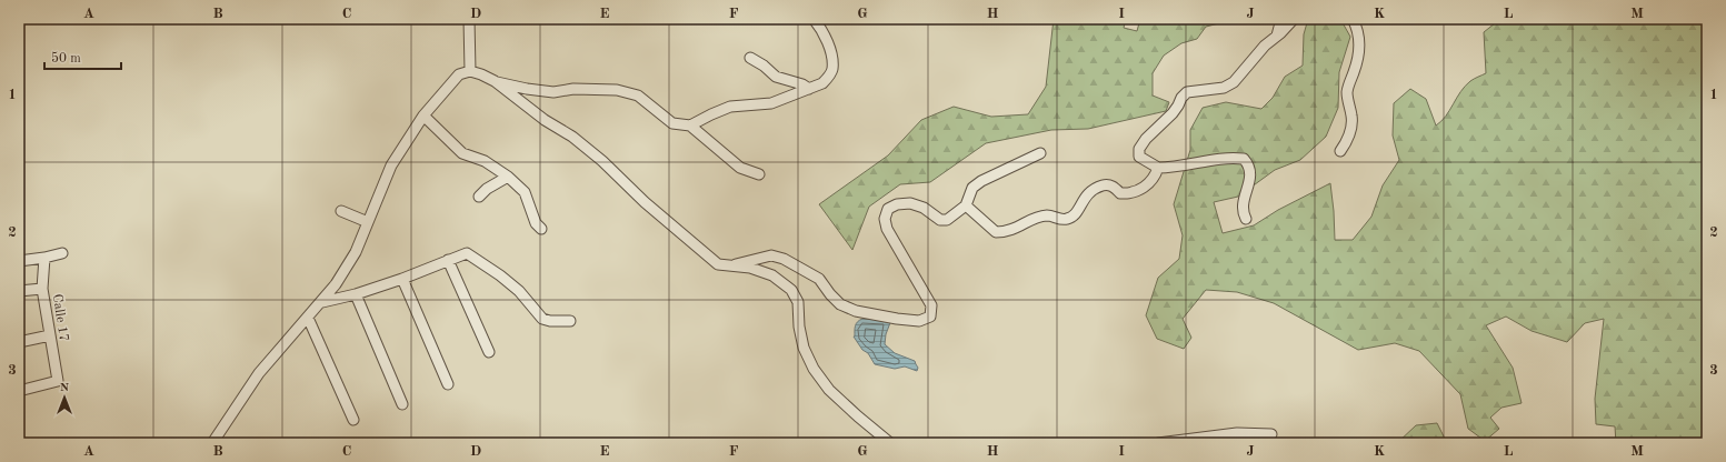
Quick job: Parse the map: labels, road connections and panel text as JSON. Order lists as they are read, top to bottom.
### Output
{
  "streets": {
    "street": ["Calle 17"]
  },
  "scale_bar": "50 m",
  "north": "top",
  "grid": {
    "columns": [
      "A",
      "B",
      "C",
      "D",
      "E",
      "F",
      "G",
      "H",
      "I",
      "J",
      "K",
      "L",
      "M"
    ],
    "rows": ["1", "2", "3"]
  }
}
